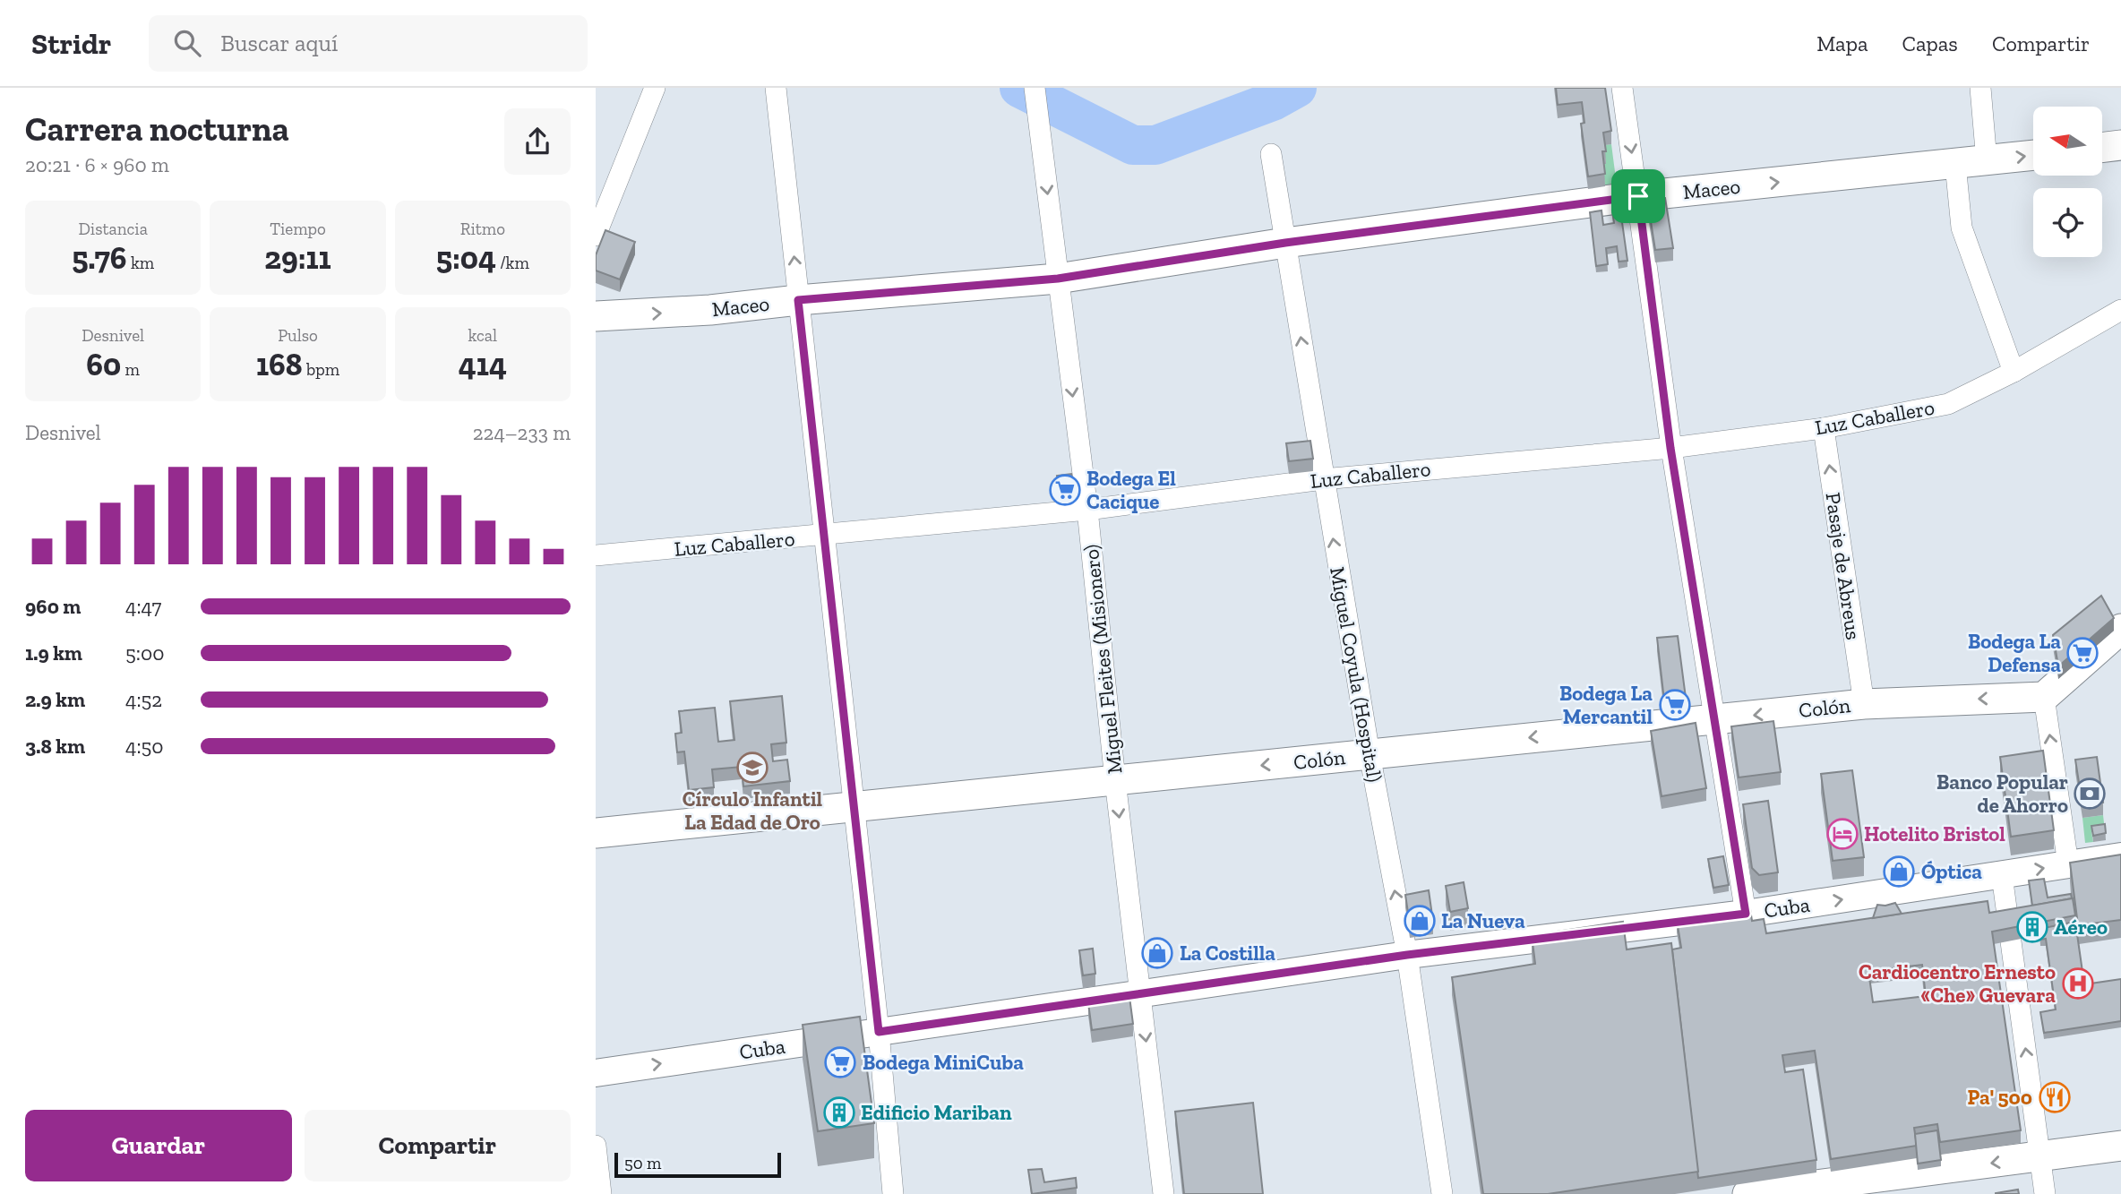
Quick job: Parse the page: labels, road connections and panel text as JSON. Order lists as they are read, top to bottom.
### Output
{
  "streets": {
    "main road": ["Maceo", "Colón"],
    "street": [
      "Luz Caballero",
      "Pasaje de Abreus",
      "Miguel Fleites (Misionero)",
      "Miguel Coyula (Hospital)",
      "Cuba"
    ]
  },
  "crossings": [
    ["Maceo", "Miguel Fleites (Misionero)"],
    ["Maceo", "Miguel Coyula (Hospital)"],
    ["Luz Caballero", "Pasaje de Abreus"],
    ["Luz Caballero", "Miguel Fleites (Misionero)"],
    ["Luz Caballero", "Miguel Coyula (Hospital)"],
    ["Pasaje de Abreus", "Colón"],
    ["Miguel Fleites (Misionero)", "Colón"],
    ["Miguel Fleites (Misionero)", "Cuba"],
    ["Miguel Coyula (Hospital)", "Colón"],
    ["Miguel Coyula (Hospital)", "Cuba"]
  ],
  "one_way": [
    "Maceo",
    "Miguel Fleites (Misionero)",
    "Miguel Coyula (Hospital)",
    "Colón",
    "Cuba"
  ],
  "places": {
    "supermarket": [
      "Bodega El Cacique",
      "Bodega La Defensa",
      "Bodega La Mercantil",
      "Bodega MiniCuba"
    ],
    "school or university": ["Círculo Infantil La Edad de Oro"],
    "bank": ["Banco Popular de Ahorro"],
    "hotel": ["Hotelito Bristol"],
    "shop": ["Óptica", "La Nueva", "La Costilla"],
    "building": ["Aéreo", "Edificio Mariban"],
    "hospital": ["Cardiocentro Ernesto «Che» Guevara"],
    "restaurant": ["Pa' 500"]
  },
  "scale_bar": "50 m",
  "north": "left",
  "page": {
    "header": "Stridr",
    "search": "Buscar aquí",
    "nav": ["Mapa", "Capas", "Compartir"],
    "heading": ["Carrera nocturna", "20:21 · 6 × 960 m"],
    "stats": [
      ["Distancia", "5.76 km"],
      ["Tiempo", "29:11"],
      ["Ritmo", "5:04 /km"],
      ["Desnivel", "60 m"],
      ["Pulso", "168 bpm"],
      ["kcal", "414"]
    ],
    "chart": ["Desnivel", "224–233 m"],
    "list": [
      {
        "name": "960 m",
        "note": "4:47"
      },
      {
        "name": "1.9 km",
        "note": "5:00"
      },
      {
        "name": "2.9 km",
        "note": "4:52"
      },
      {
        "name": "3.8 km",
        "note": "4:50"
      }
    ],
    "buttons": ["Guardar", "Compartir"],
    "scale": "50 m"
  }
}
